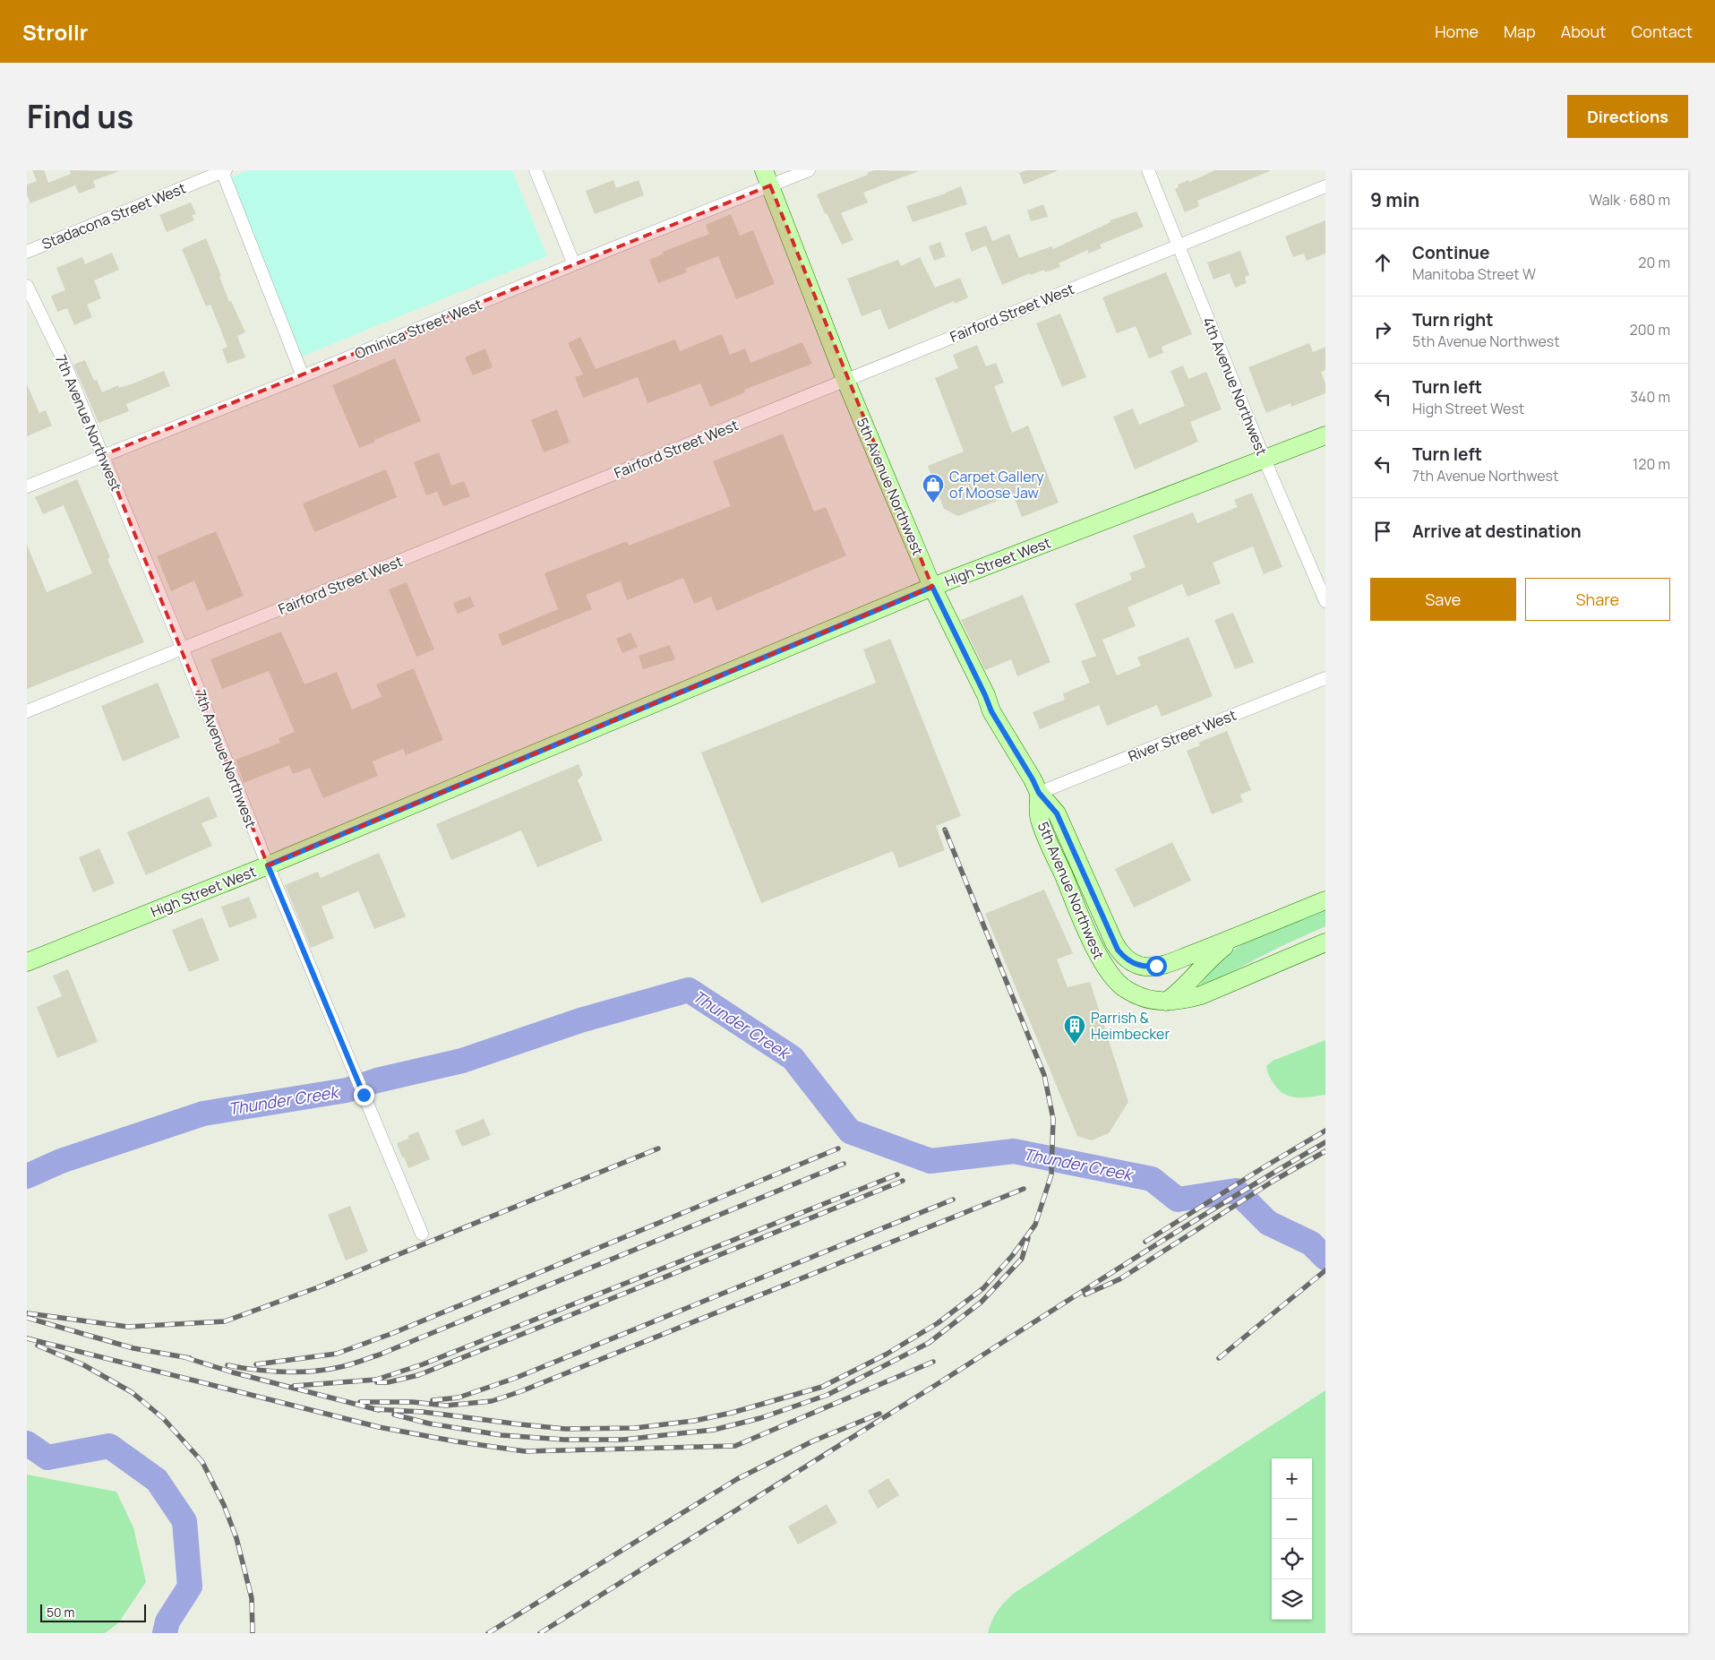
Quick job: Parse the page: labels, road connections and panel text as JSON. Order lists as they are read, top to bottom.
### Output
{
  "streets": {
    "main road": ["5th Avenue Northwest", "High Street West"],
    "street": [
      "Stadacona Street West",
      "Fairford Street West",
      "Ominica Street West",
      "4th Avenue Northwest",
      "7th Avenue Northwest",
      "River Street West"
    ]
  },
  "crossings": [
    ["Fairford Street West", "4th Avenue Northwest"],
    ["Fairford Street West", "7th Avenue Northwest"],
    ["Fairford Street West", "5th Avenue Northwest"],
    ["Ominica Street West", "7th Avenue Northwest"],
    ["Ominica Street West", "5th Avenue Northwest"],
    ["4th Avenue Northwest", "High Street West"],
    ["7th Avenue Northwest", "High Street West"],
    ["5th Avenue Northwest", "High Street West"],
    ["5th Avenue Northwest", "River Street West"]
  ],
  "water": ["Thunder Creek"],
  "places": {
    "shop": ["Carpet Gallery of Moose Jaw"],
    "building": ["Parrish & Heimbecker"]
  },
  "scale_bar": "50 m",
  "page": {
    "header": "Strollr",
    "nav": [
      "Home",
      "Map",
      "About",
      "Contact"
    ],
    "title": "Find us",
    "buttons": [
      "Directions",
      ["Save", "Share"]
    ],
    "heading": ["9 min", "Walk · 680 m"],
    "list": [
      ["Continue", "Manitoba Street W", "20 m"],
      ["Turn right", "5th Avenue Northwest", "200 m"],
      ["Turn left", "High Street West", "340 m"],
      ["Turn left", "7th Avenue Northwest", "120 m"],
      "Arrive at destination"
    ],
    "map_buttons": ["+", "−"],
    "scale": "50 m"
  }
}
